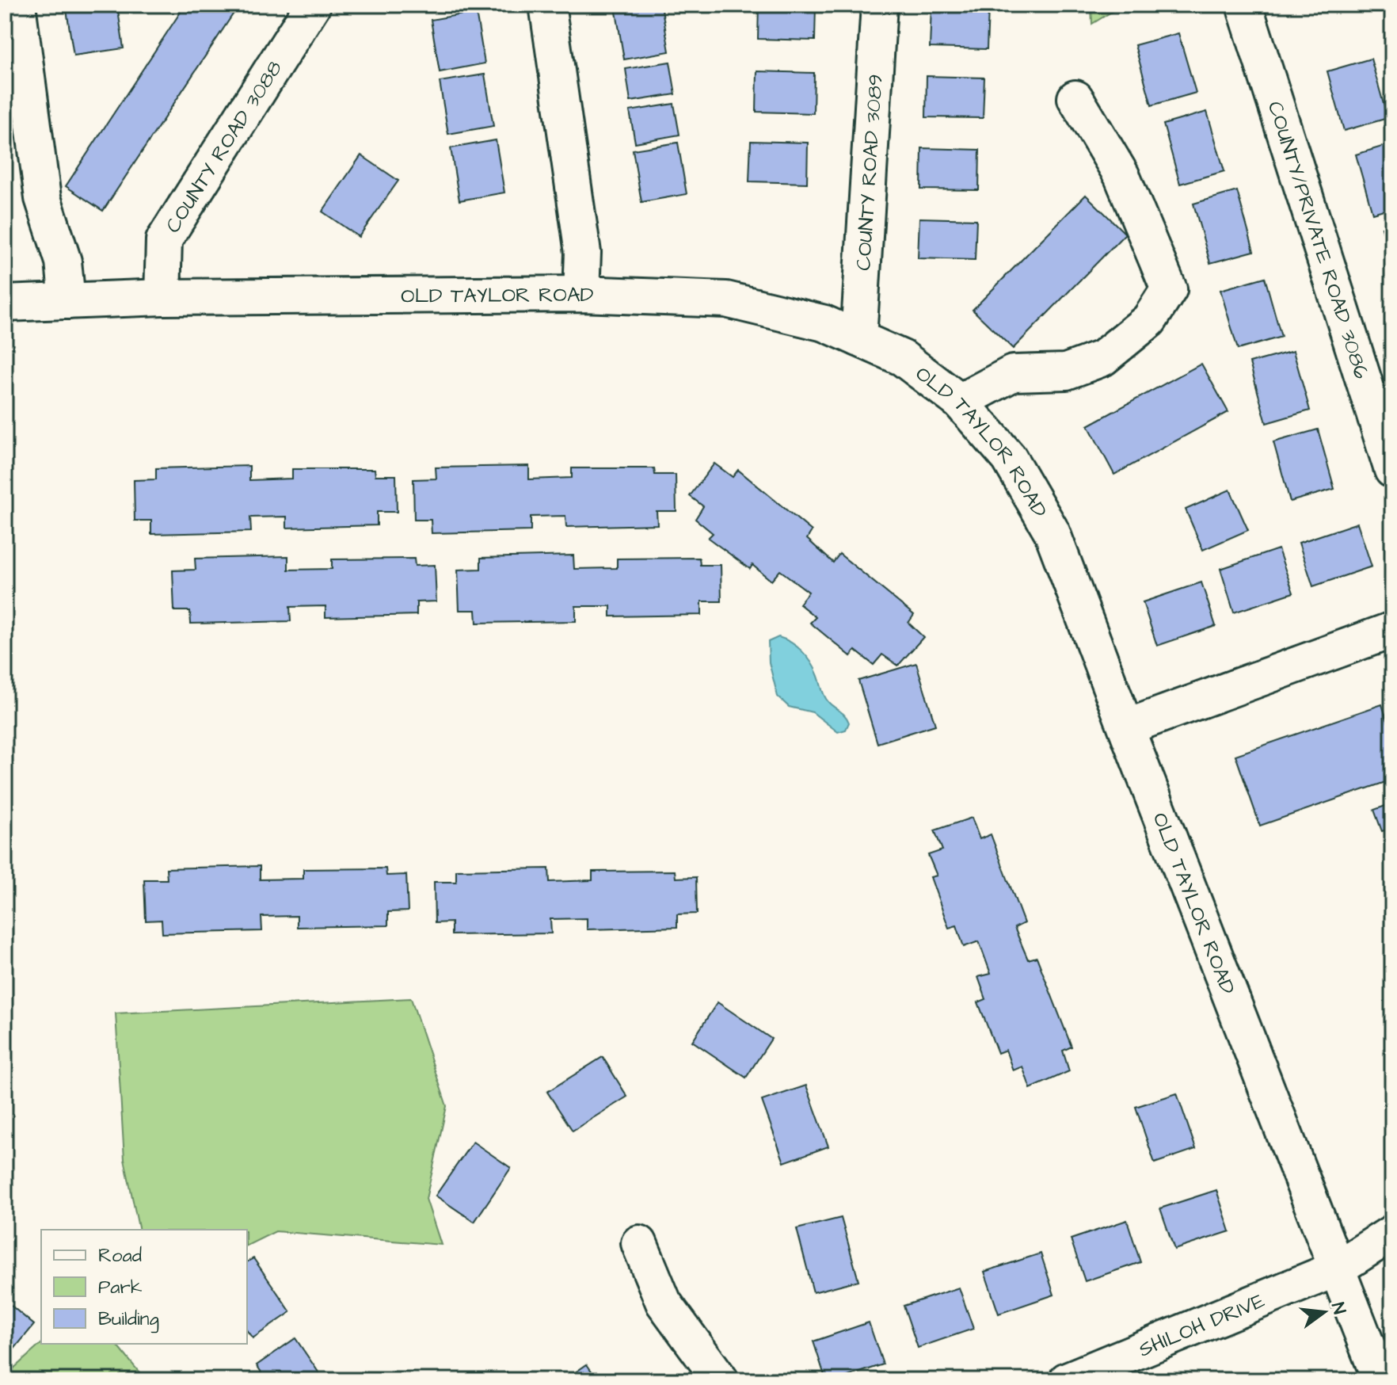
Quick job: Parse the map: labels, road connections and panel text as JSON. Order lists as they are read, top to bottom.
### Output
{
  "streets": {
    "street": [
      "COUNTY ROAD 3088",
      "COUNTY ROAD 3089",
      "COUNTY/PRIVATE ROAD 3086",
      "OLD TAYLOR ROAD",
      "SHILOH DRIVE"
    ]
  },
  "crossings": [
    ["COUNTY ROAD 3088", "OLD TAYLOR ROAD"],
    ["COUNTY ROAD 3089", "OLD TAYLOR ROAD"],
    ["OLD TAYLOR ROAD", "SHILOH DRIVE"]
  ],
  "legend": ["Road", "Park", "Building"],
  "north": "right"
}
